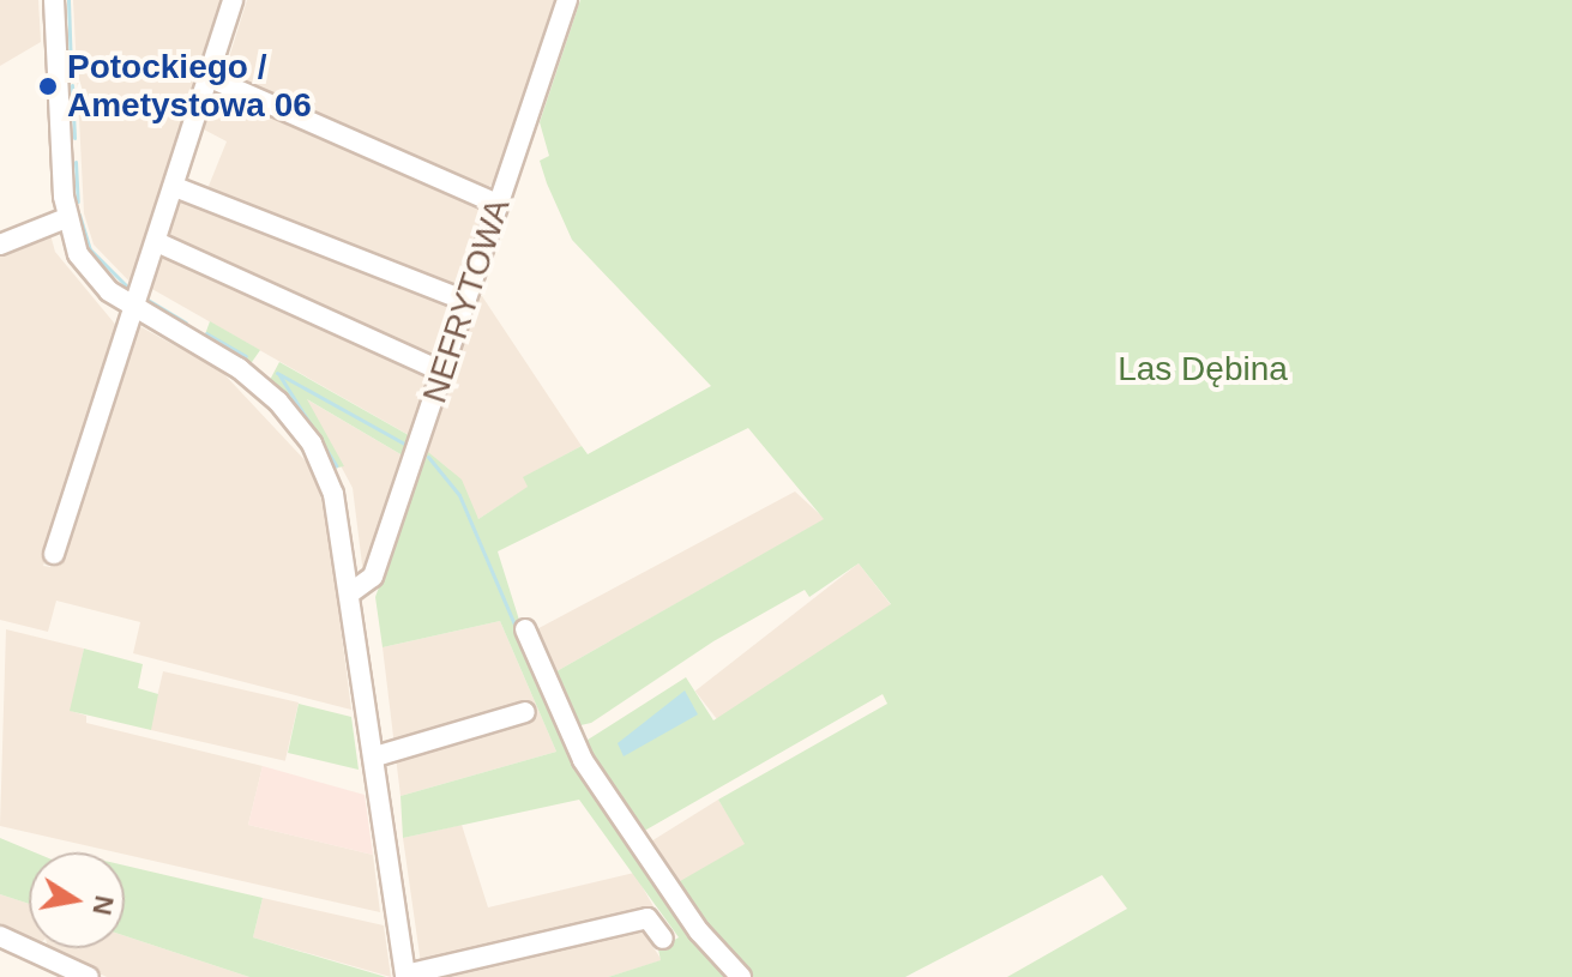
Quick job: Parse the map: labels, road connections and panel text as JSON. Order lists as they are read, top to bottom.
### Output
{
  "streets": {
    "street": ["NEFRYTOWA"]
  },
  "parks": ["Las Dębina"],
  "places": ["Potockiego / Ametystowa 06"],
  "north": "right"
}
